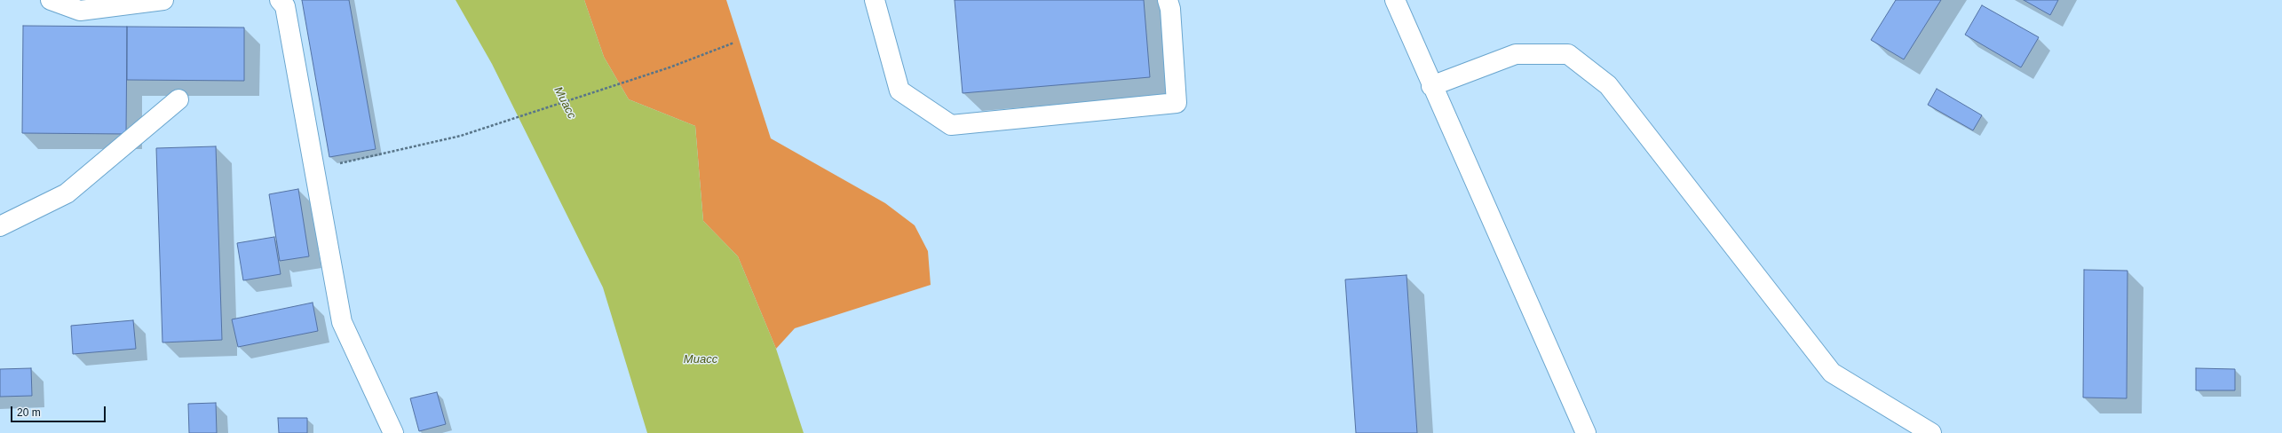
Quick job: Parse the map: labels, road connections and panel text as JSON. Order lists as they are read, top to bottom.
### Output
{
  "water": ["Миасс"],
  "scale_bar": "20 m"
}
